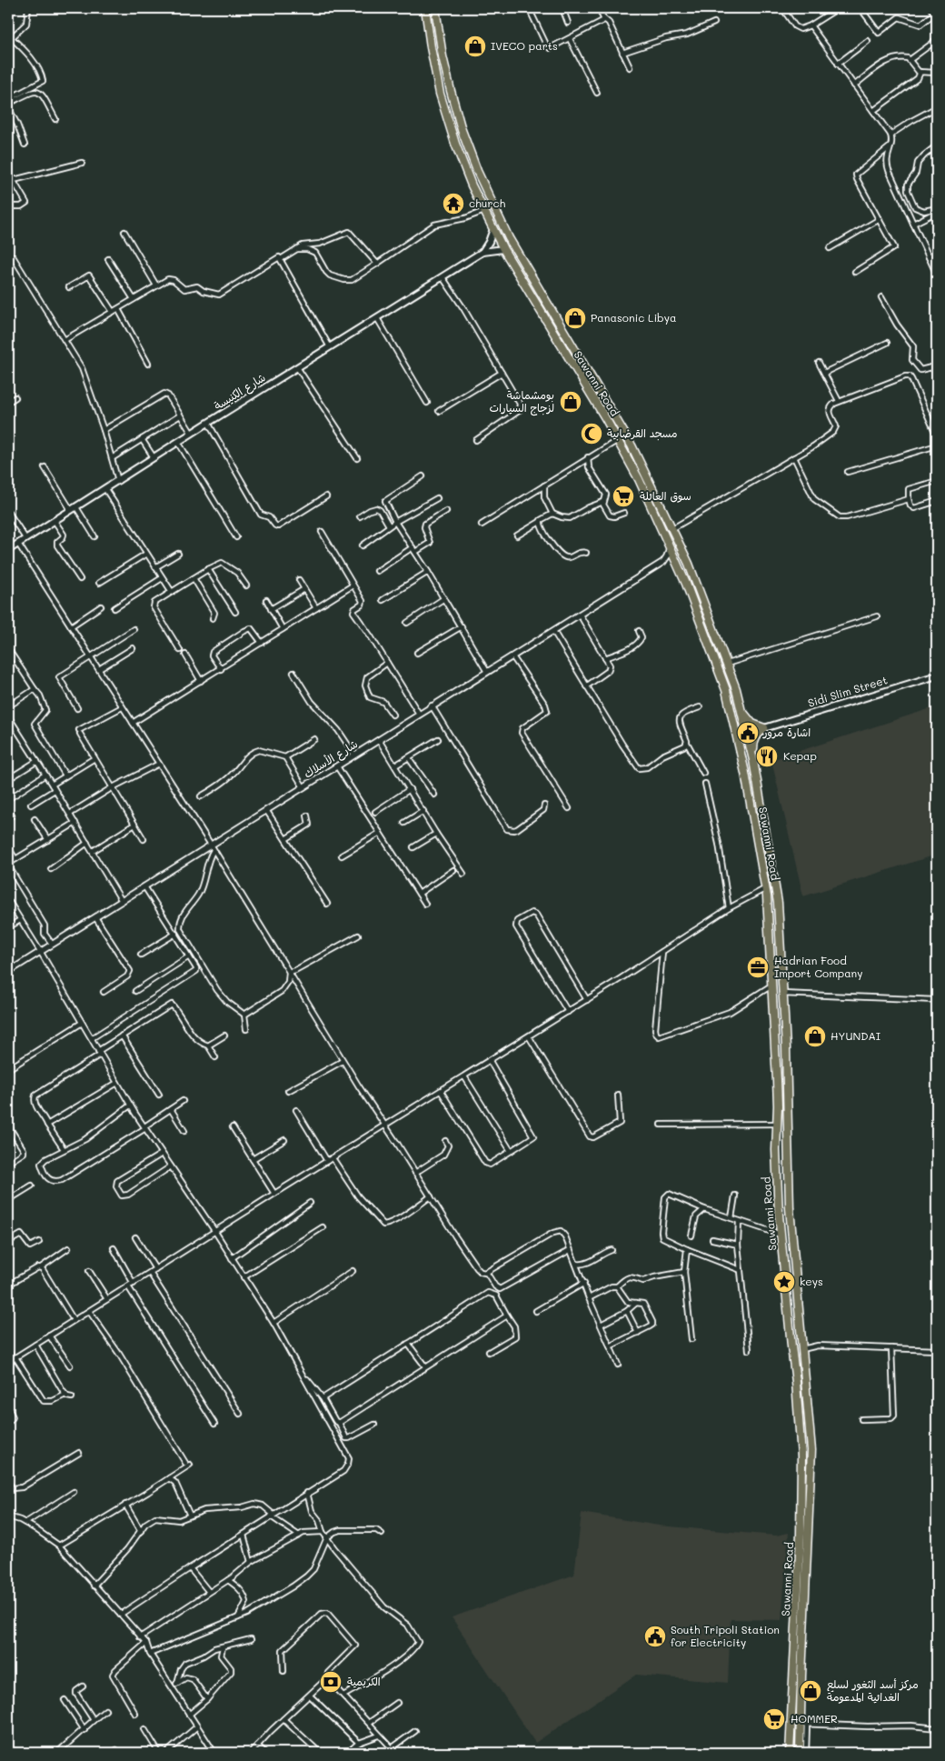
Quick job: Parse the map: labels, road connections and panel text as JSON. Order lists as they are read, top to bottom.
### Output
{
  "streets": {
    "highway": ["Sawanni Road"],
    "main road": ["شارع الكنيسة", "Sidi Slim Street"],
    "street": ["شارع الأسلاك"]
  },
  "crossings": [
    ["Sawanni Road", "شارع الكنيسة"]
  ],
  "places": {
    "shop": [
      "IVECO parts",
      "Panasonic Libya",
      "بومشماشة لزجاج السيارات",
      "HYUNDAI",
      "مركز أسد الثغور لسلع الغدائية المدعومة"
    ],
    "temple": ["church"],
    "mosque": ["مسجد القرضابية"],
    "supermarket": ["سوق العائلة", "HOMMER"],
    "public building": ["اشارة مرور", "South Tripoli Station for Electricity"],
    "restaurant": ["Kepap"],
    "office": ["Hadrian Food Import Company"],
    "place": ["keys"],
    "bank": ["الكريمية"]
  }
}
